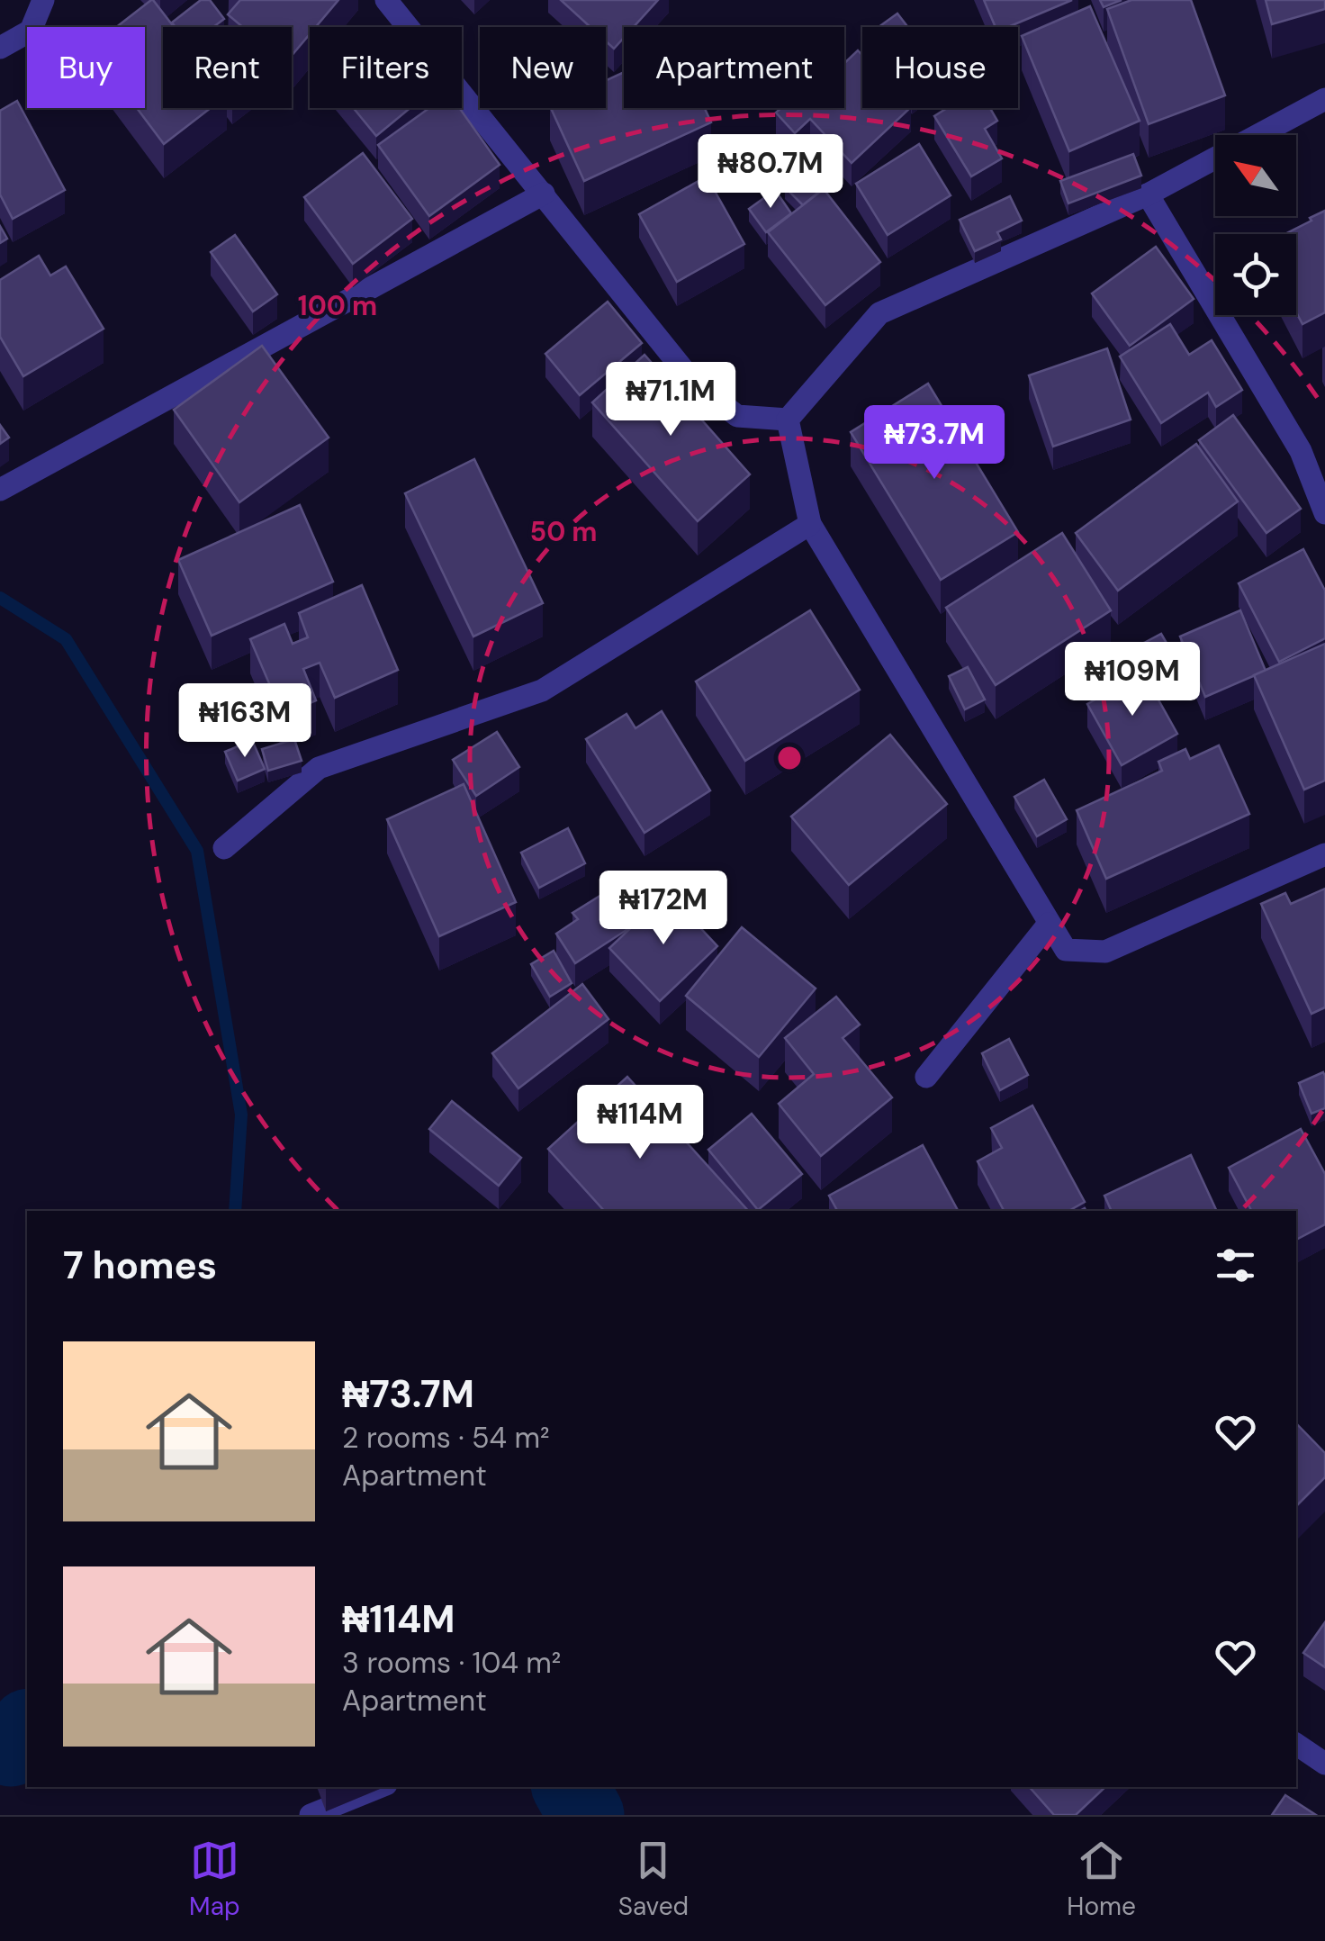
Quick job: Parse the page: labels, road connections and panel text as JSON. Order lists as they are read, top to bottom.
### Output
{
  "north": "top left",
  "page": {
    "chip": [
      "Buy",
      "Rent",
      "Filters",
      "New",
      "Apartment",
      "House"
    ],
    "price": [
      "₦80.7M",
      "₦71.1M",
      "₦73.7M",
      "₦109M",
      "₦163M",
      "₦172M",
      "₦114M"
    ],
    "heading": "7 homes",
    "list": [
      {
        "name": "₦73.7M",
        "note": "2 rooms · 54 m² · Apartment"
      },
      {
        "name": "₦114M",
        "note": "3 rooms · 104 m² · Apartment"
      }
    ],
    "tabs": ["Map", "Saved", "Home"]
  },
  "rings": ["100 m", "50 m"]
}
